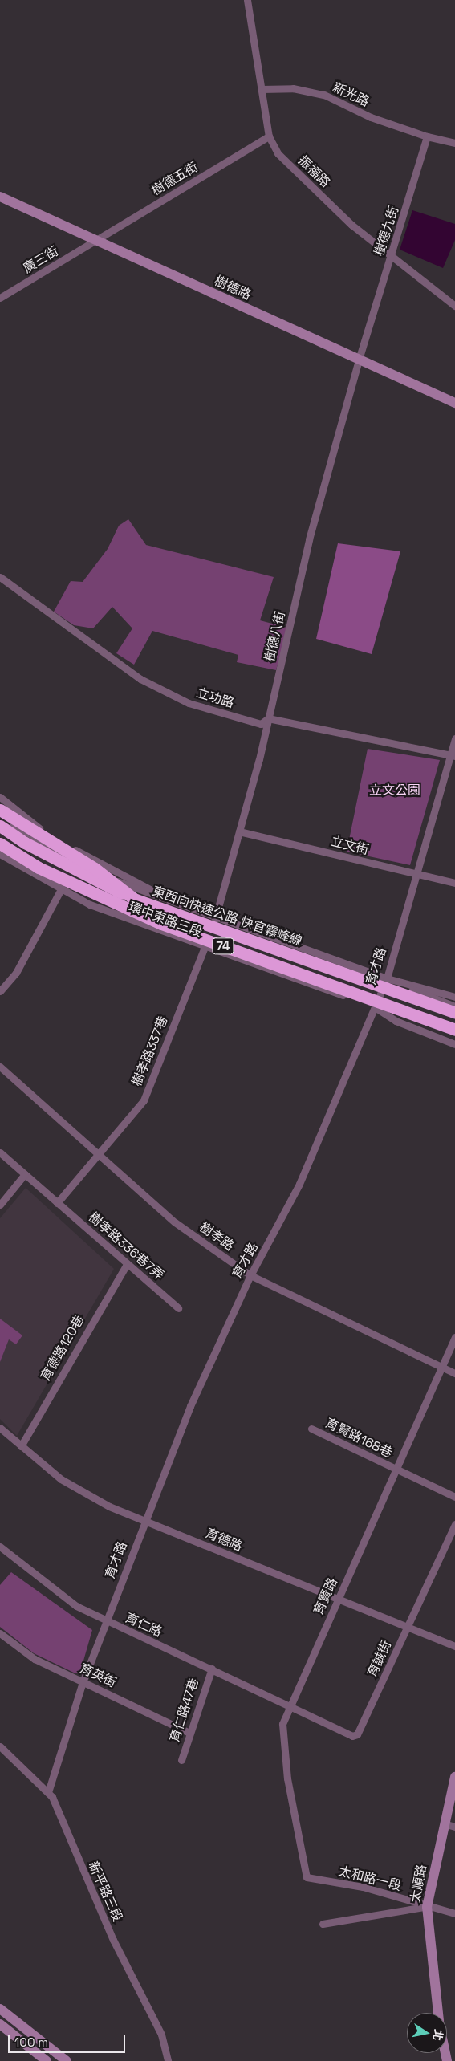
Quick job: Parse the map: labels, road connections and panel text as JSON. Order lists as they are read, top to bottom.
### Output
{
  "streets": {
    "highway": ["東西向快速公路 快官霧峰線", "74"],
    "street": [
      "新光路",
      "振福路",
      "樹德五街",
      "樹德九街",
      "廣三街",
      "樹德路",
      "樹德八街",
      "立功路",
      "立文街",
      "環中東路三段",
      "育才路",
      "樹孝路337巷",
      "樹孝路",
      "樹孝路336巷7弄",
      "育德路120巷",
      "育賢路168巷",
      "育德路",
      "育賢路",
      "育仁路",
      "育誠街",
      "育英街",
      "育仁路47巷",
      "太和路一段",
      "太順路",
      "新平路三段"
    ]
  },
  "crossings": [
    ["新光路", "振福路"],
    ["新光路", "樹德九街"],
    ["振福路", "樹德五街"],
    ["振福路", "樹德九街"],
    ["樹德五街", "廣三街"],
    ["樹德五街", "樹德路"],
    ["樹德九街", "樹德路"],
    ["樹德九街", "樹德八街"],
    ["廣三街", "樹德路"],
    ["樹德路", "樹德八街"],
    ["樹德八街", "立功路"],
    ["樹德八街", "立文街"],
    ["樹德八街", "環中東路三段"],
    ["立功路", "育才路"],
    ["立文街", "育才路"],
    ["東西向快速公路 快官霧峰線", "環中東路三段"],
    ["東西向快速公路 快官霧峰線", "74"],
    ["環中東路三段", "育才路"],
    ["環中東路三段", "樹孝路337巷"],
    ["育才路", "樹孝路"],
    ["育才路", "育德路"],
    ["育才路", "育仁路"],
    ["育才路", "育英街"],
    ["育才路", "新平路三段"],
    ["樹孝路337巷", "樹孝路"],
    ["樹孝路337巷", "樹孝路336巷7弄"],
    ["樹孝路", "育賢路"],
    ["樹孝路336巷7弄", "育德路120巷"],
    ["育德路120巷", "育德路"],
    ["育賢路168巷", "育賢路"],
    ["育德路", "育賢路"],
    ["育德路", "育誠街"],
    ["育賢路", "育仁路"],
    ["育賢路", "育誠街"],
    ["育賢路", "太和路一段"],
    ["育仁路", "育誠街"],
    ["育仁路", "育仁路47巷"],
    ["育英街", "育仁路47巷"],
    ["太和路一段", "太順路"]
  ],
  "parks": ["立文公園"],
  "scale_bar": "100 m",
  "north": "right"
}
